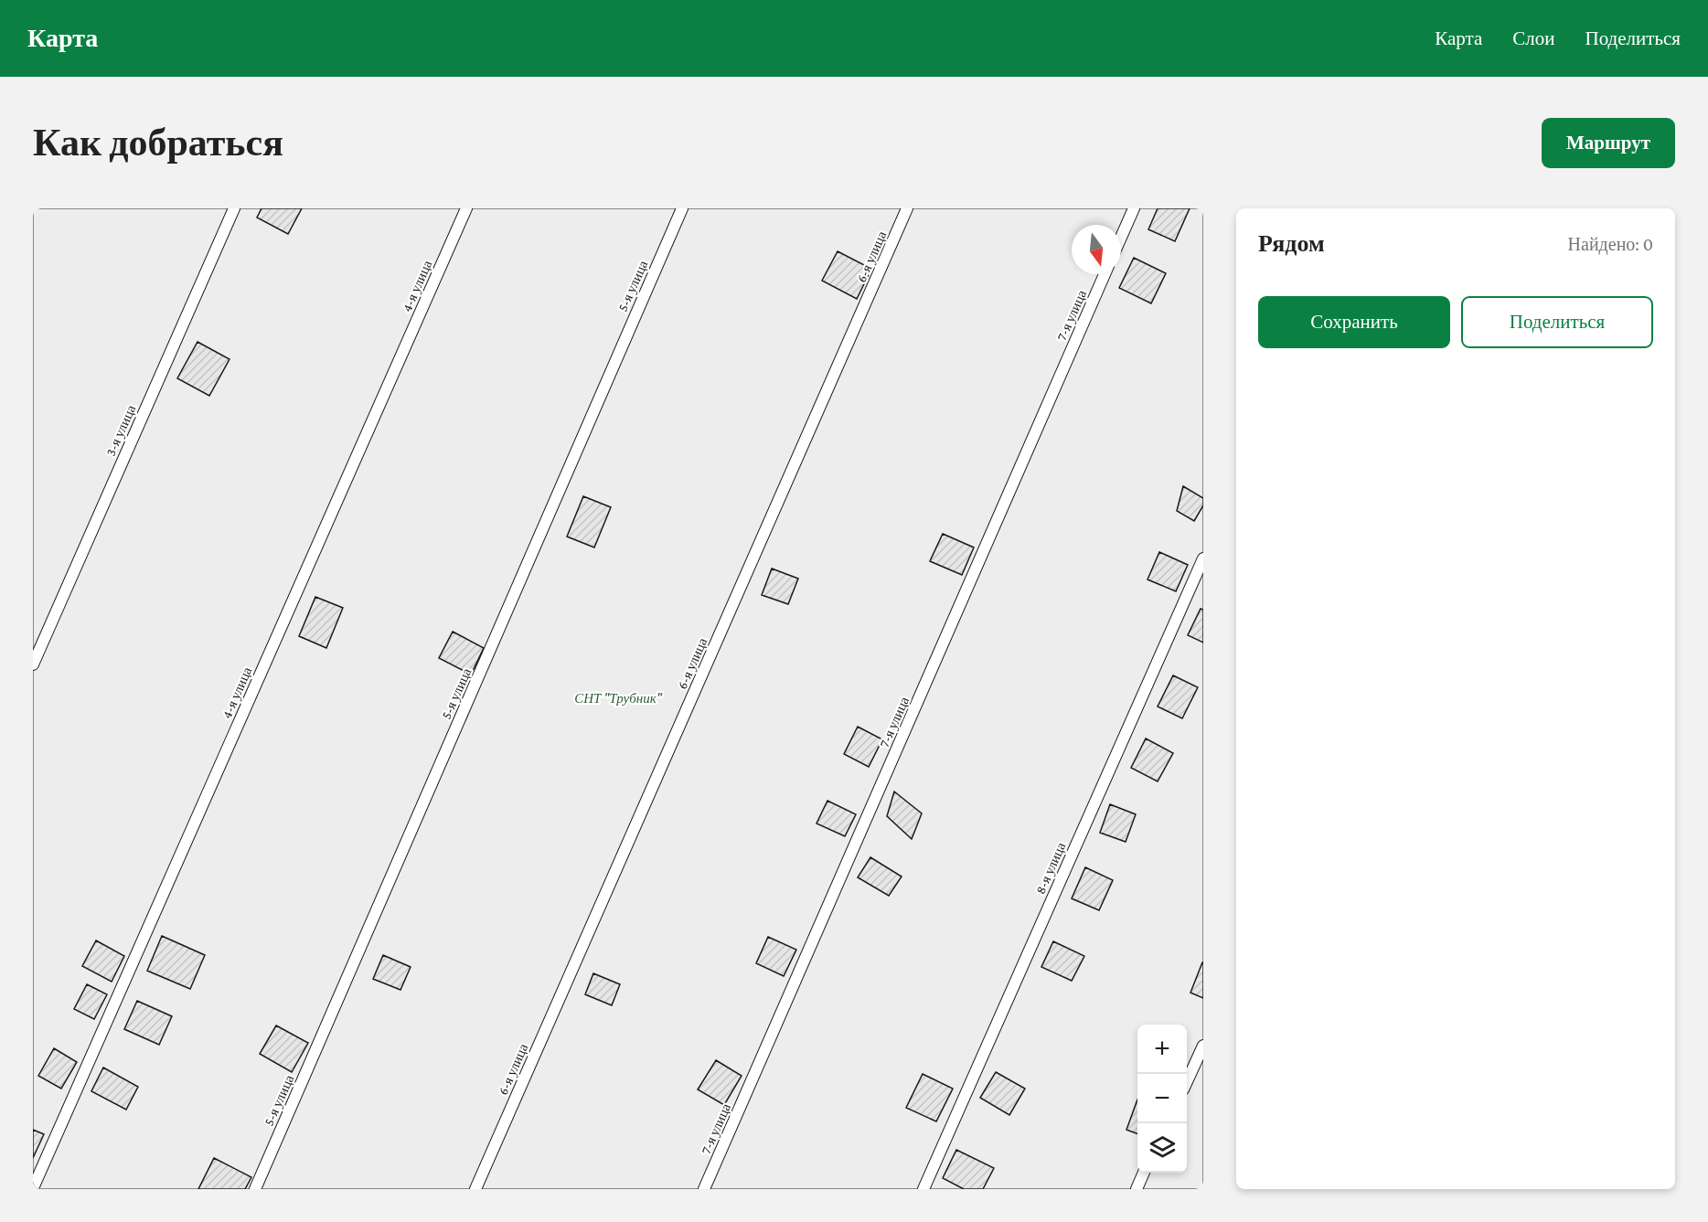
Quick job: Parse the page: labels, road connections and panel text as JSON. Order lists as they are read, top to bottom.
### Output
{
  "streets": {
    "lane": [
      "6-я улица",
      "4-я улица",
      "5-я улица",
      "7-я улица",
      "3-я улица",
      "8-я улица"
    ]
  },
  "parks": ["СНТ \"Трубник\""],
  "north": "bottom",
  "page": {
    "header": "Карта",
    "nav": ["Карта", "Слои", "Поделиться"],
    "buttons": [
      "Маршрут",
      ["Сохранить", "Поделиться"]
    ],
    "title": "Как добраться",
    "heading": ["Рядом", "Найдено: 0"],
    "map_buttons": ["+", "−"]
  }
}
